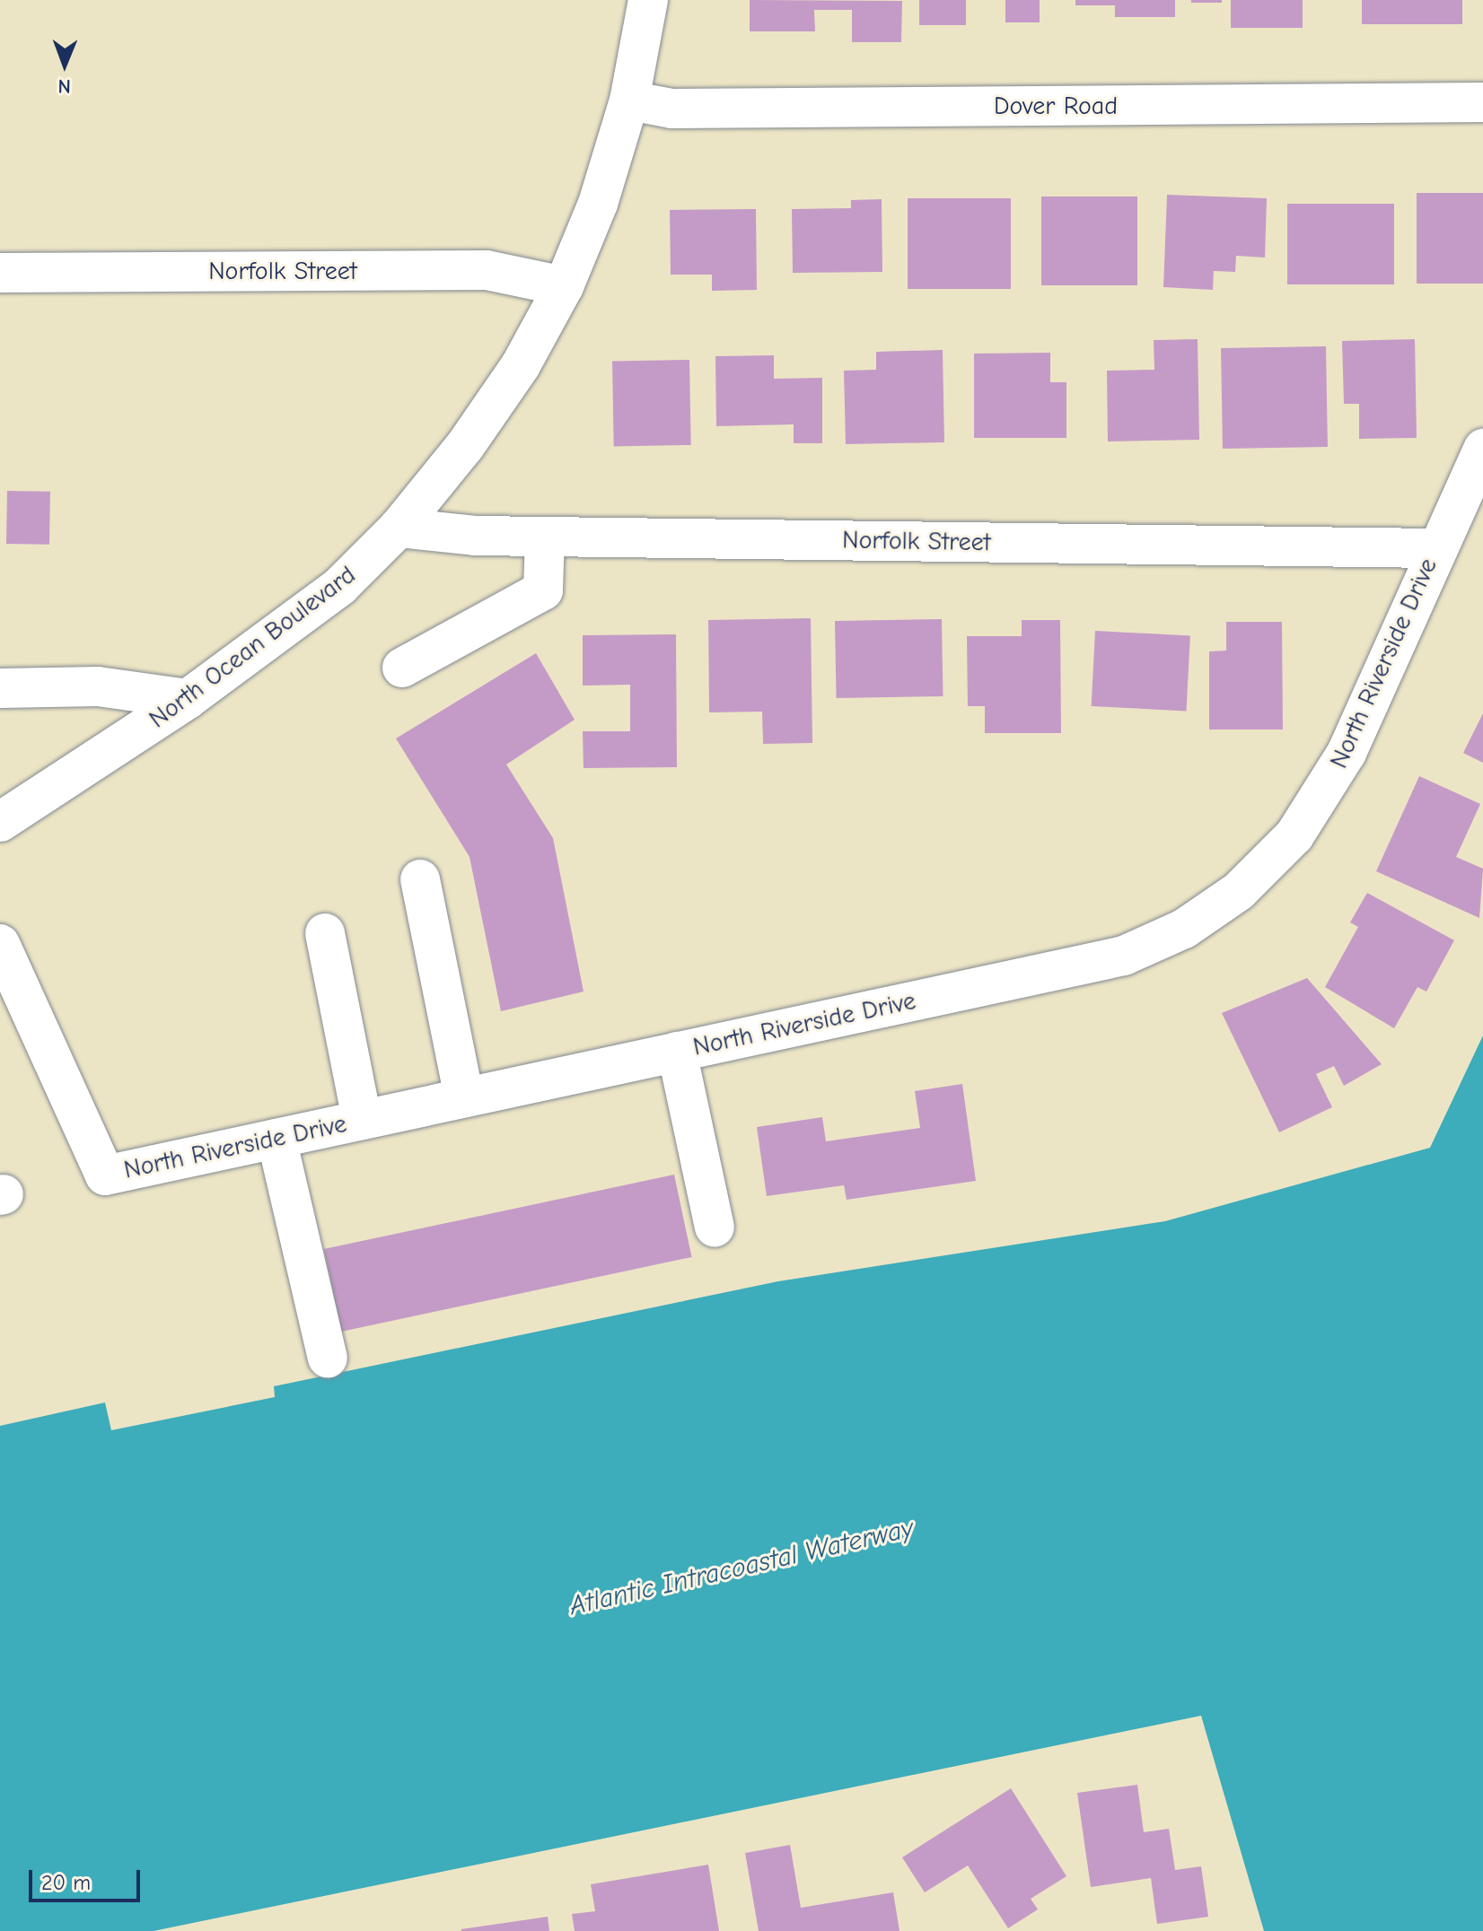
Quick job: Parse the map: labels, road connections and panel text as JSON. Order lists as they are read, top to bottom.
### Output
{
  "streets": {
    "street": [
      "Dover Road",
      "Norfolk Street",
      "North Ocean Boulevard",
      "North Riverside Drive"
    ]
  },
  "crossings": [
    ["Dover Road", "North Ocean Boulevard"],
    ["Norfolk Street", "North Ocean Boulevard"],
    ["Norfolk Street", "North Riverside Drive"]
  ],
  "water": ["Atlantic Intracoastal Waterway"],
  "scale_bar": "20 m",
  "north": "bottom"
}
